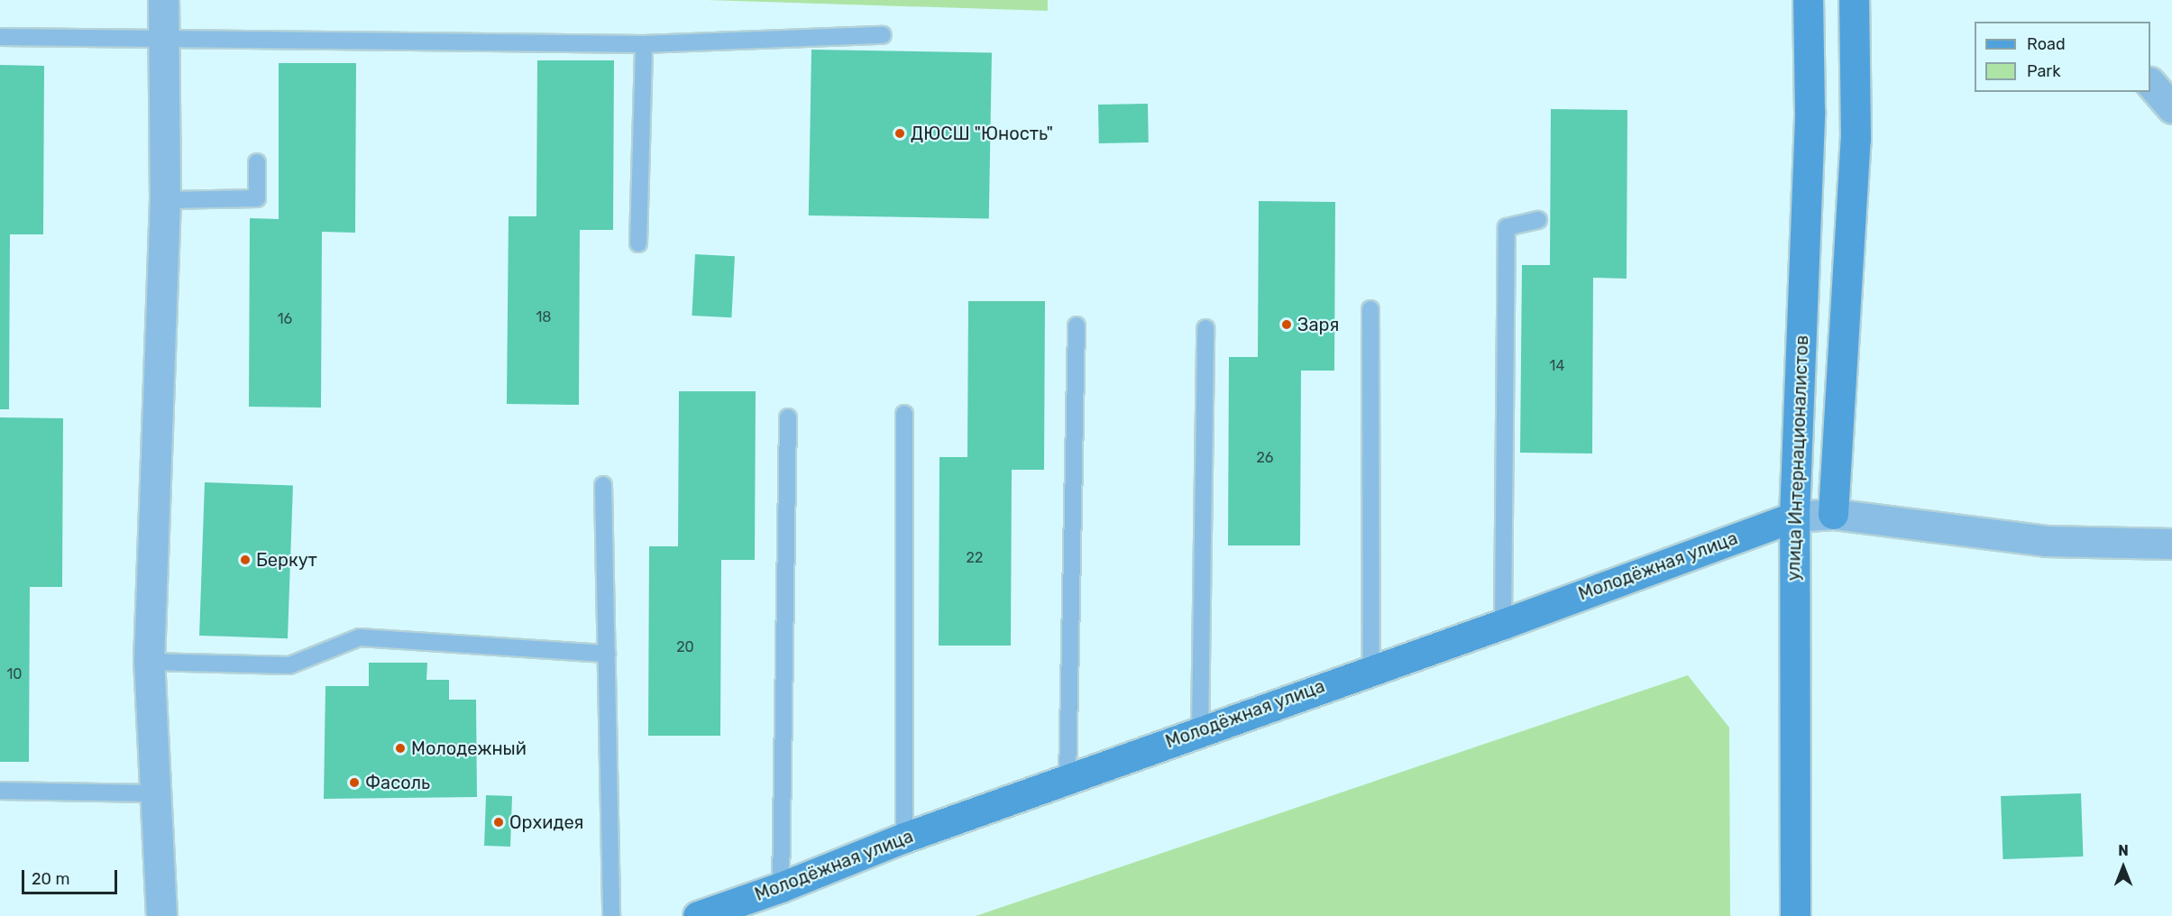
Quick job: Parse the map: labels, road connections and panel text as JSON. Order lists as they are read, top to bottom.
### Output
{
  "streets": {
    "street": ["улица Интернационалистов", "Молодёжная улица"]
  },
  "crossings": [
    ["улица Интернационалистов", "Молодёжная улица"]
  ],
  "places": [
    "ДЮСШ \"Юность\"",
    "Заря",
    "Беркут",
    "Молодежный",
    "Фасоль",
    "Орхидея"
  ],
  "house_numbers": [
    "18",
    "16",
    "14",
    "26",
    "22",
    "20",
    "10"
  ],
  "legend": ["Road", "Park"],
  "scale_bar": "20 m",
  "north": "top"
}
